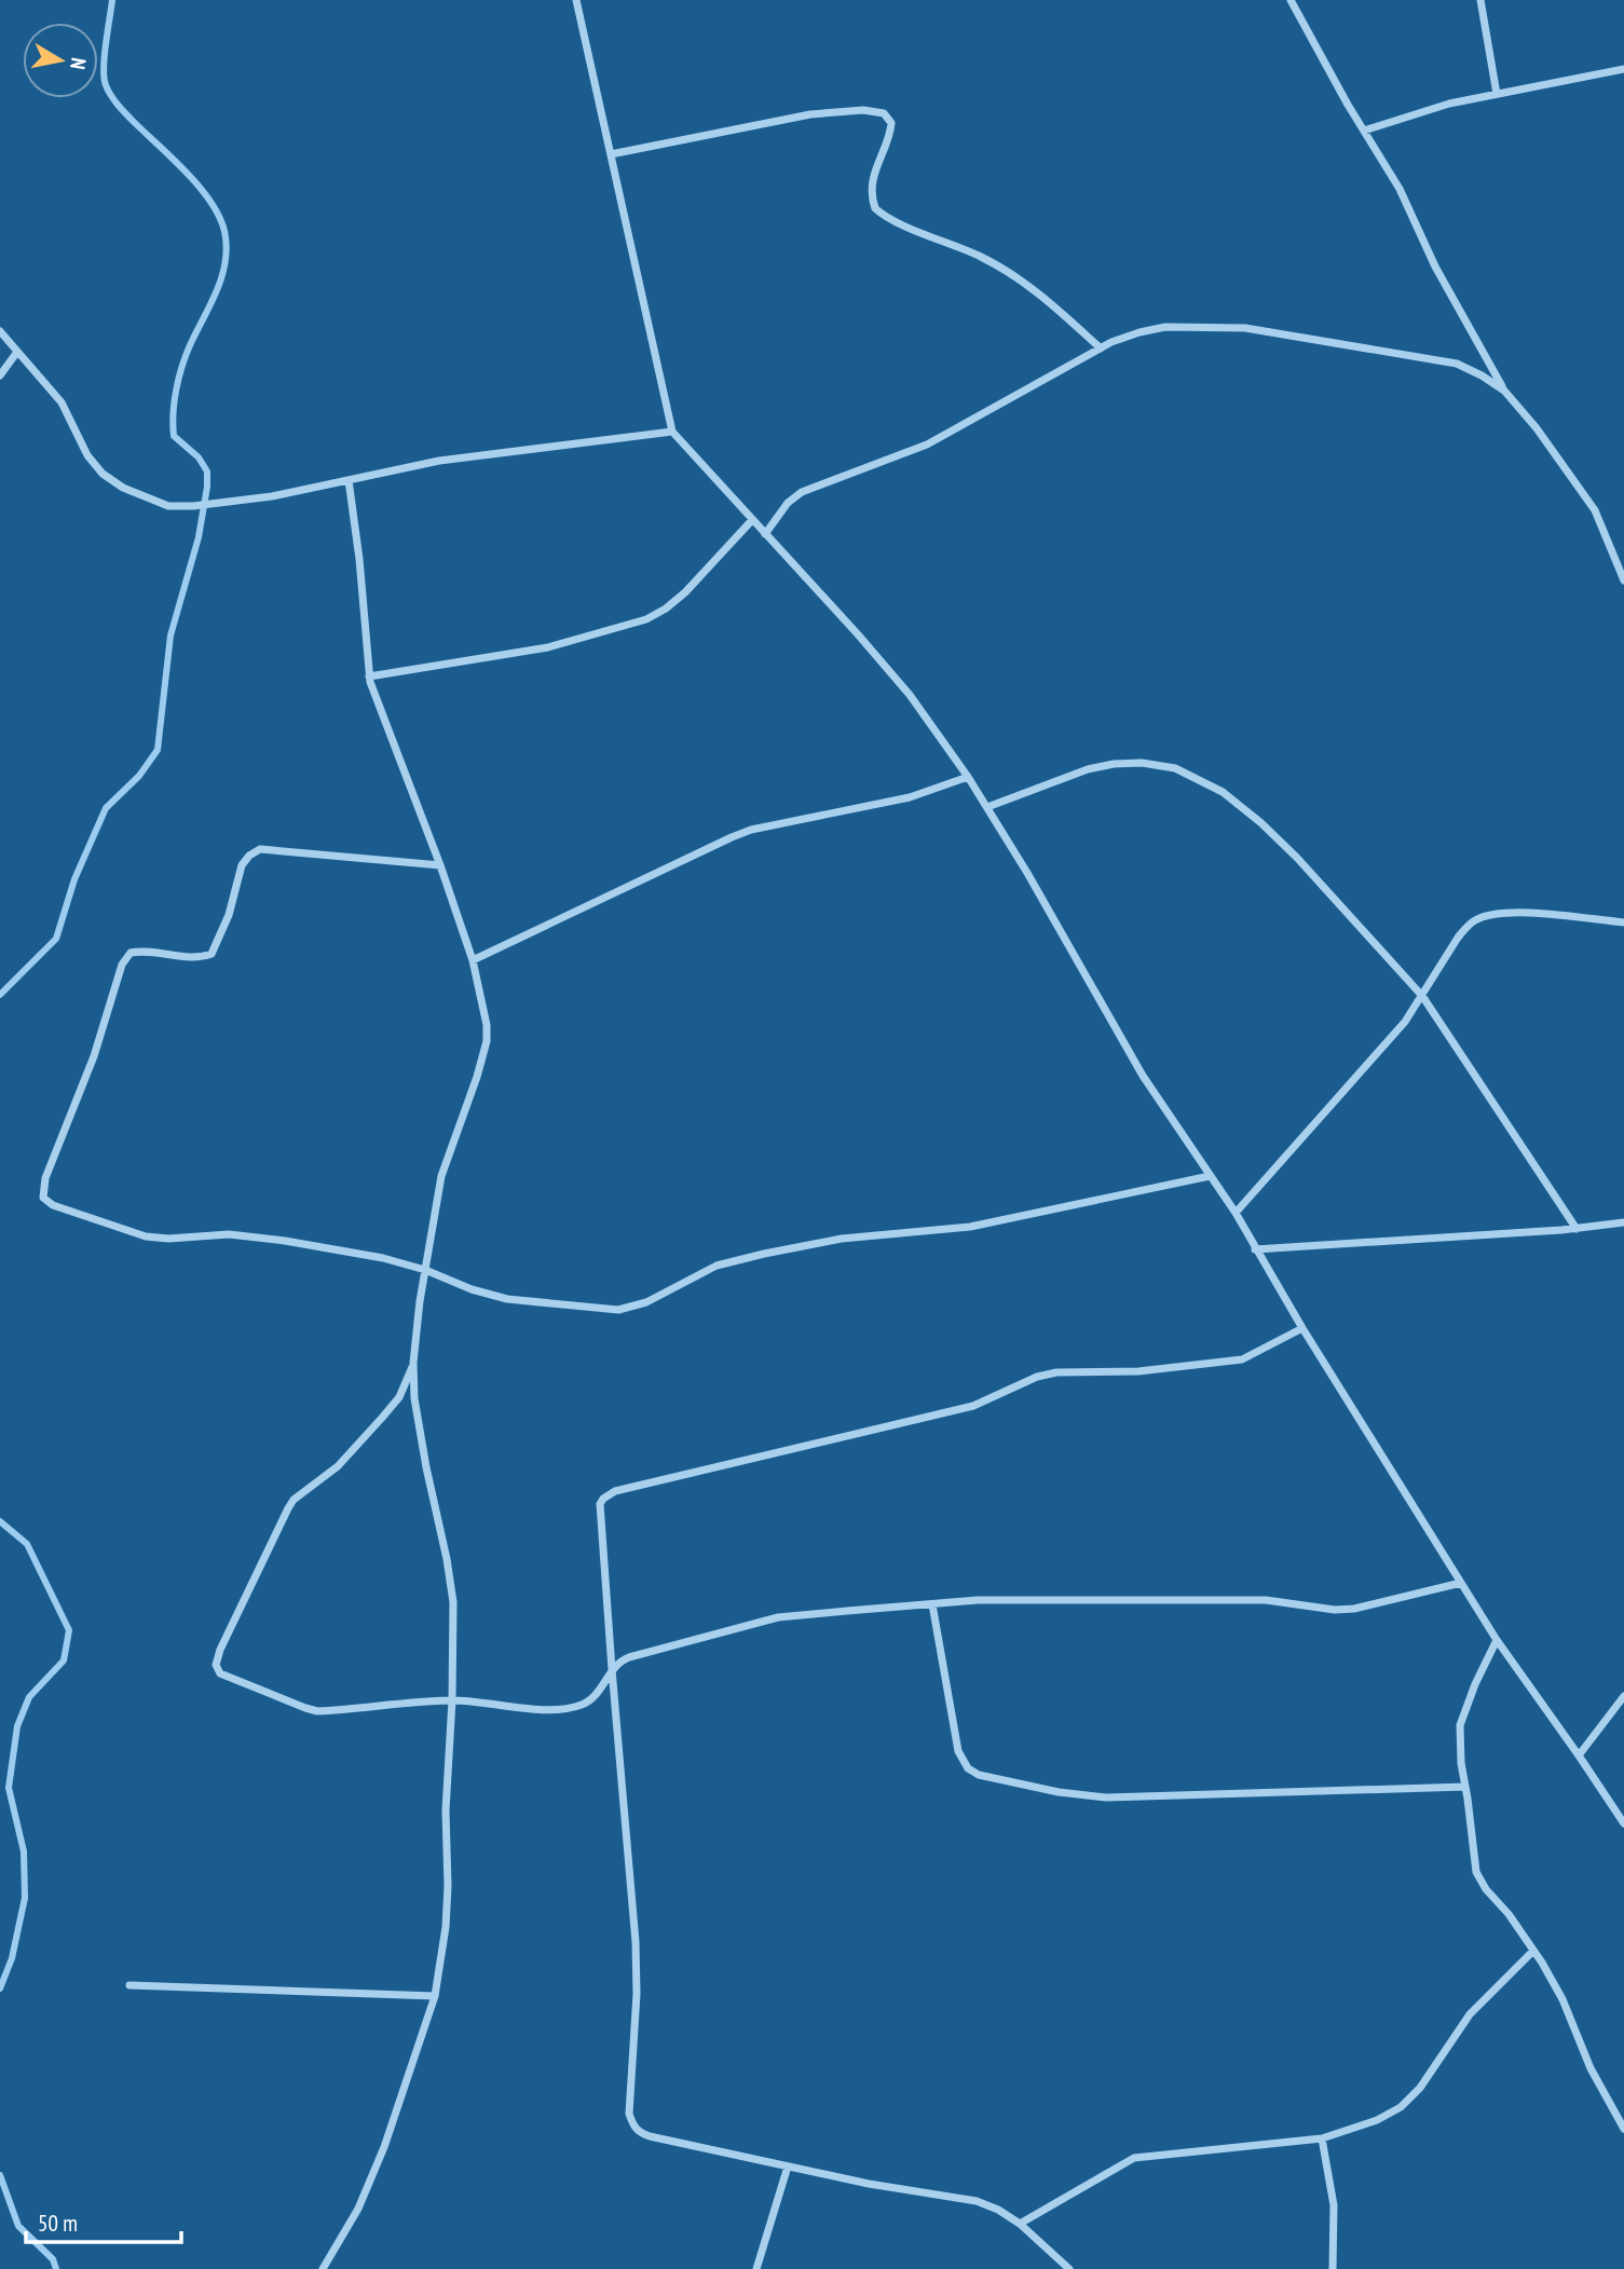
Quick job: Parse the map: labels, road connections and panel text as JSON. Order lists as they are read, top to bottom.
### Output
{
  "scale_bar": "50 m",
  "north": "right"
}
